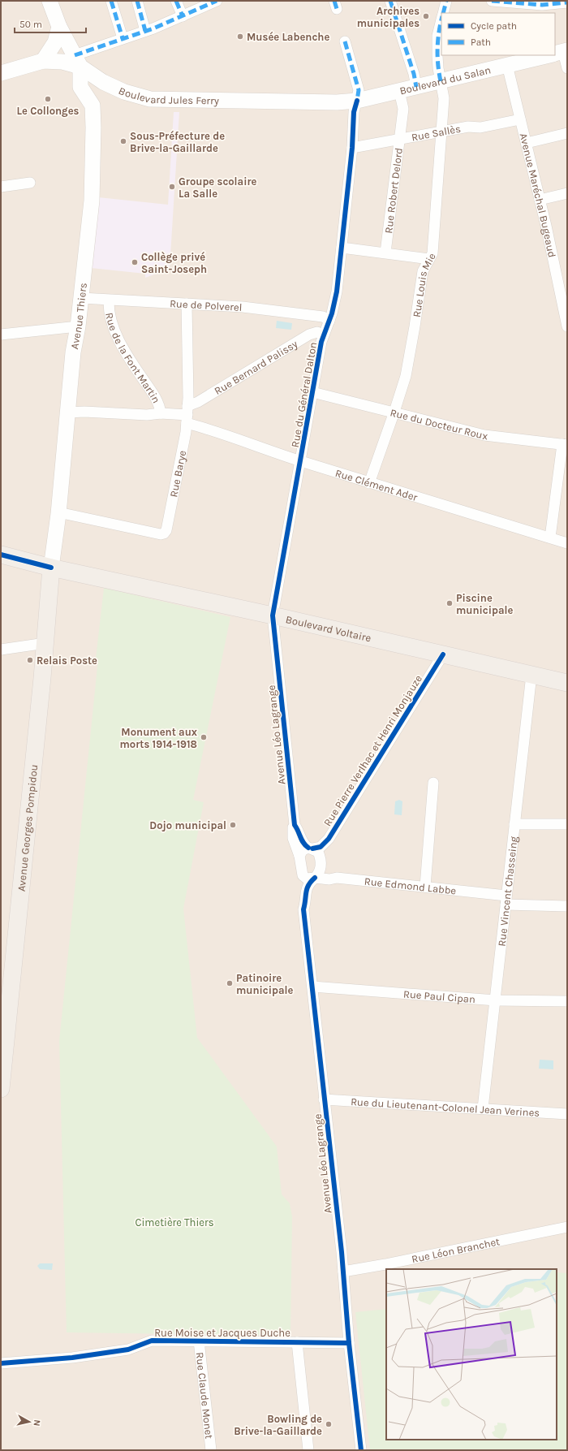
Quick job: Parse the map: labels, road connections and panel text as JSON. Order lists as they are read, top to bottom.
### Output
{
  "streets": {
    "main road": [
      "Boulevard du Salan",
      "Boulevard Jules Ferry",
      "Avenue Thiers",
      "Boulevard Voltaire",
      "Avenue Georges Pompidou"
    ],
    "street": [
      "Rue Sallès",
      "Rue Robert Delord",
      "Avenue Maréchal Bugeaud",
      "Rue Louis Mie",
      "Rue de Polverel",
      "Rue de la Font Martin",
      "Rue Bernard Palissy",
      "Rue du Général Dalton",
      "Rue du Docteur Roux",
      "Rue Barye",
      "Rue Clément Ader",
      "Avenue Léo Lagrange",
      "Rue Pierre Verlhac et Henri Monjauze",
      "Rue Edmond Labbe",
      "Rue Vincent Chasseing",
      "Rue Paul Cipan",
      "Rue du Lieutenant-Colonel Jean Verines",
      "Rue Léon Branchet",
      "Rue Moise et Jacques Duche",
      "Rue Claude Monet"
    ]
  },
  "crossings": [
    ["Boulevard du Salan", "Boulevard Jules Ferry"],
    ["Boulevard du Salan", "Rue Robert Delord"],
    ["Boulevard du Salan", "Avenue Maréchal Bugeaud"],
    ["Boulevard du Salan", "Rue Louis Mie"],
    ["Boulevard du Salan", "Rue du Général Dalton"],
    ["Boulevard Jules Ferry", "Avenue Thiers"],
    ["Rue Sallès", "Rue Robert Delord"],
    ["Rue Sallès", "Avenue Maréchal Bugeaud"],
    ["Rue Sallès", "Rue Louis Mie"],
    ["Rue Sallès", "Rue du Général Dalton"],
    ["Rue Louis Mie", "Rue du Docteur Roux"],
    ["Rue Louis Mie", "Rue Clément Ader"],
    ["Rue de Polverel", "Avenue Thiers"],
    ["Rue de Polverel", "Rue de la Font Martin"],
    ["Rue de Polverel", "Rue du Général Dalton"],
    ["Rue de Polverel", "Rue Barye"],
    ["Avenue Thiers", "Rue Barye"],
    ["Avenue Thiers", "Rue Clément Ader"],
    ["Avenue Thiers", "Boulevard Voltaire"],
    ["Avenue Thiers", "Avenue Georges Pompidou"],
    ["Rue de la Font Martin", "Rue Clément Ader"],
    ["Rue Bernard Palissy", "Rue du Général Dalton"],
    ["Rue Bernard Palissy", "Rue Barye"],
    ["Rue Bernard Palissy", "Rue Clément Ader"],
    ["Rue du Général Dalton", "Rue du Docteur Roux"],
    ["Rue du Général Dalton", "Rue Clément Ader"],
    ["Rue du Général Dalton", "Boulevard Voltaire"],
    ["Rue du Général Dalton", "Avenue Léo Lagrange"],
    ["Rue Barye", "Rue Clément Ader"],
    ["Boulevard Voltaire", "Avenue Léo Lagrange"],
    ["Boulevard Voltaire", "Rue Pierre Verlhac et Henri Monjauze"],
    ["Boulevard Voltaire", "Avenue Georges Pompidou"],
    ["Boulevard Voltaire", "Rue Vincent Chasseing"],
    ["Avenue Léo Lagrange", "Rue Pierre Verlhac et Henri Monjauze"],
    ["Avenue Léo Lagrange", "Rue Edmond Labbe"],
    ["Avenue Léo Lagrange", "Rue Paul Cipan"],
    ["Avenue Léo Lagrange", "Rue du Lieutenant-Colonel Jean Verines"],
    ["Avenue Léo Lagrange", "Rue Léon Branchet"],
    ["Avenue Léo Lagrange", "Rue Moise et Jacques Duche"],
    ["Rue Pierre Verlhac et Henri Monjauze", "Rue Edmond Labbe"],
    ["Rue Edmond Labbe", "Rue Vincent Chasseing"],
    ["Rue Vincent Chasseing", "Rue Paul Cipan"],
    ["Rue Vincent Chasseing", "Rue du Lieutenant-Colonel Jean Verines"],
    ["Rue Moise et Jacques Duche", "Rue Claude Monet"]
  ],
  "parks": ["Cimetière Thiers"],
  "places": [
    "Archives municipales",
    "Musée Labenche",
    "Le Collonges",
    "Sous-Préfecture de Brive-la-Gaillarde",
    "Groupe scolaire La Salle",
    "Collège privé Saint-Joseph",
    "Piscine municipale",
    "Relais Poste",
    "Monument aux morts 1914-1918",
    "Dojo municipal",
    "Patinoire municipale",
    "Bowling de Brive-la-Gaillarde"
  ],
  "legend": ["Cycle path", "Path"],
  "scale_bar": "50 m",
  "north": "right"
}
